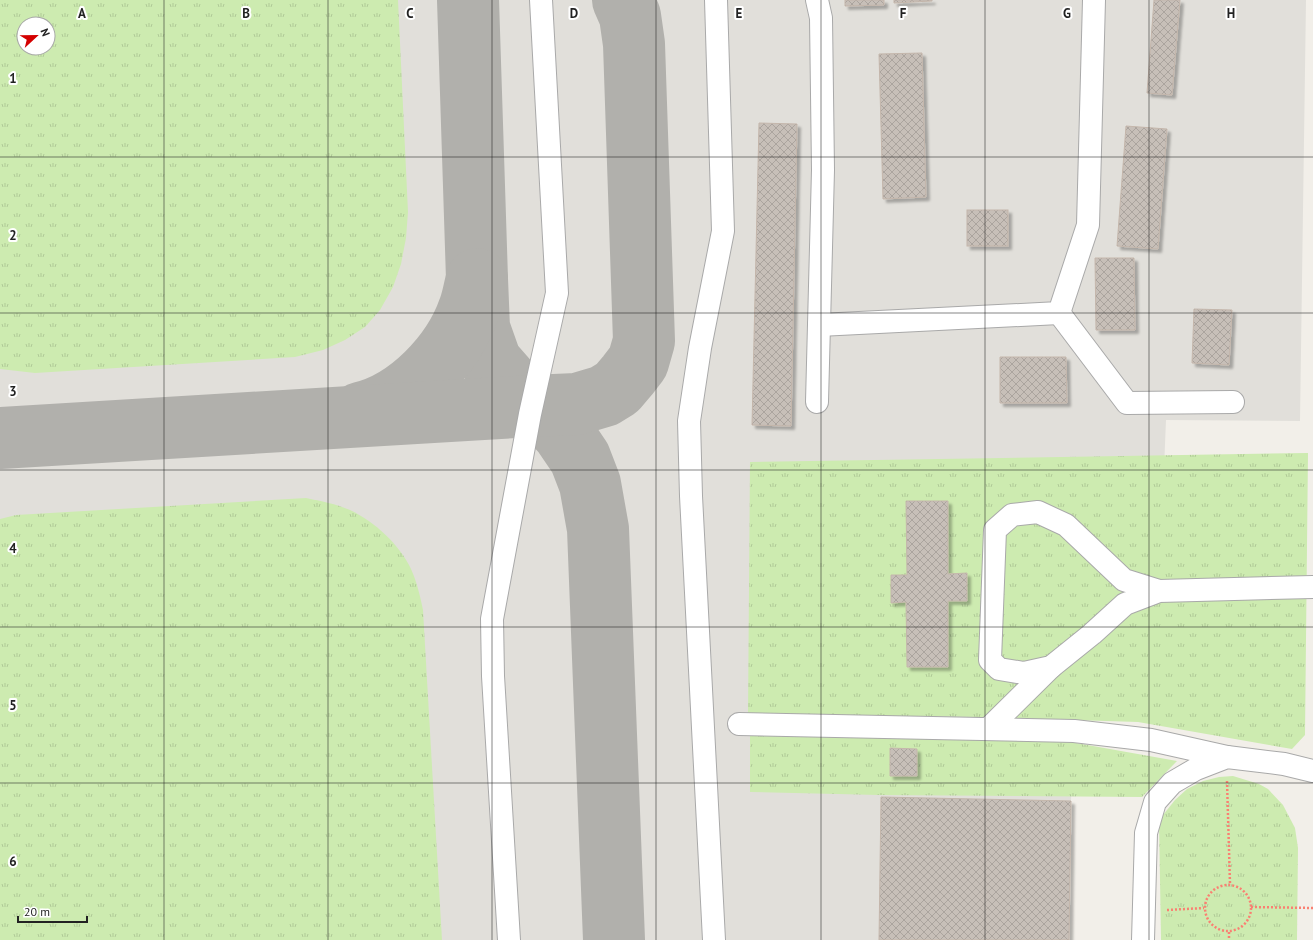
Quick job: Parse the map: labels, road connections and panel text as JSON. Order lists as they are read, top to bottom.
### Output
{
  "scale_bar": "20 m",
  "north": "right",
  "grid": {
    "columns": [
      "A",
      "B",
      "C",
      "D",
      "E",
      "F",
      "G",
      "H"
    ],
    "rows": [
      "1",
      "2",
      "3",
      "4",
      "5",
      "6"
    ]
  }
}
